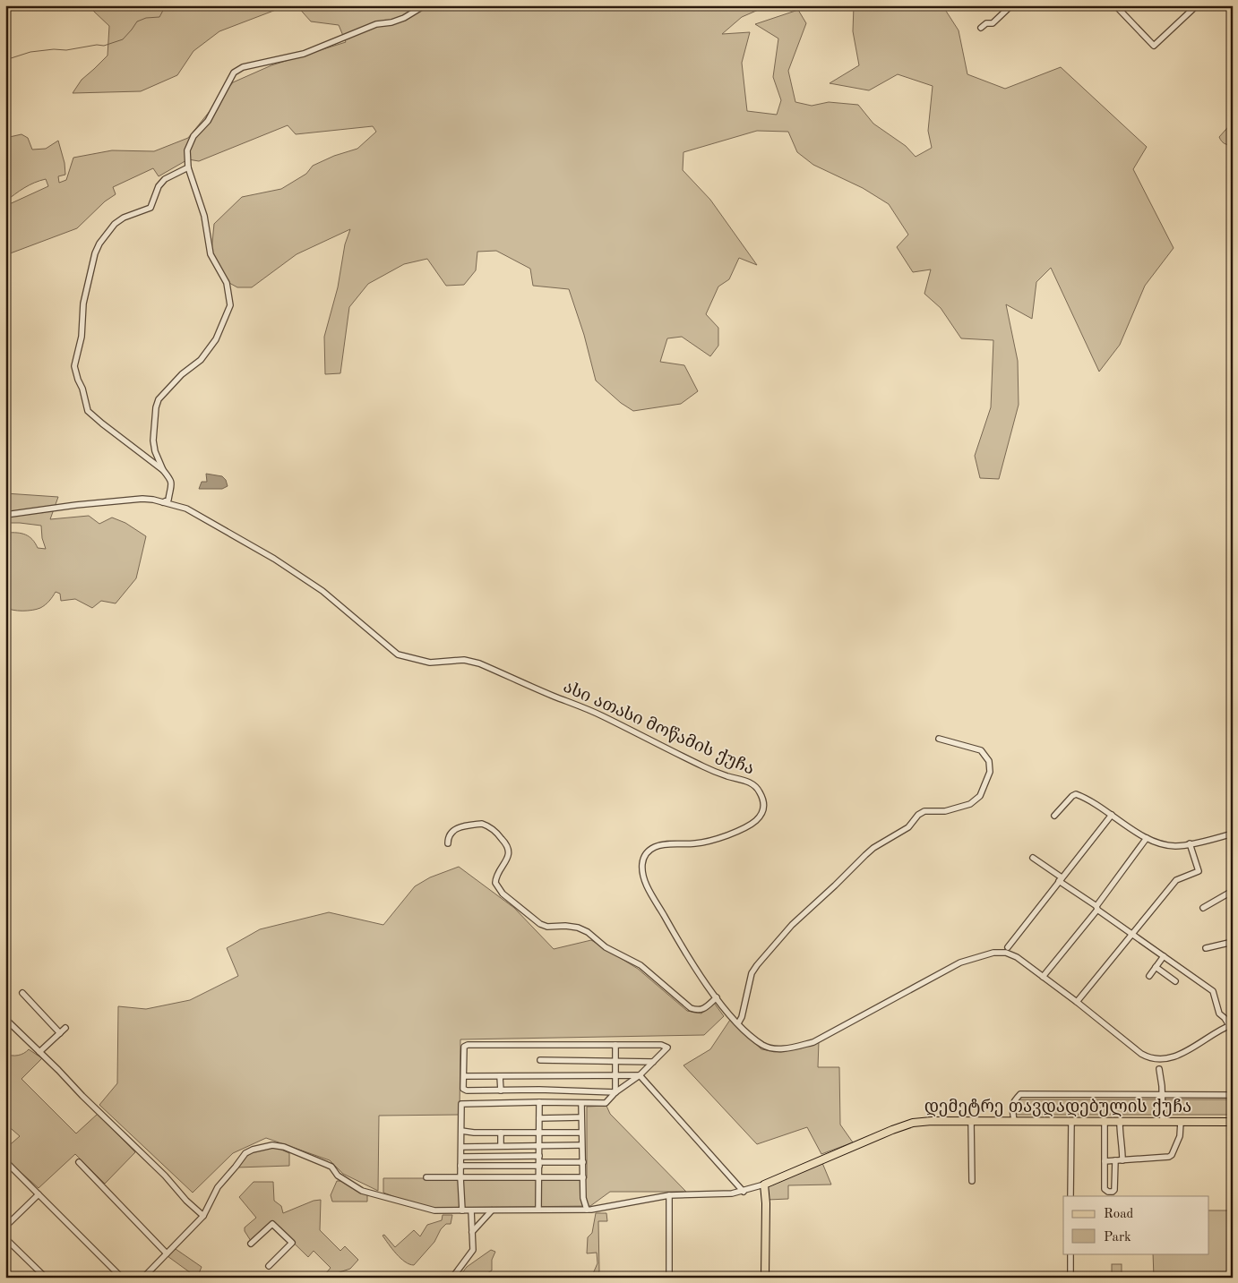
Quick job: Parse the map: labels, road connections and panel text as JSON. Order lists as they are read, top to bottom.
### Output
{
  "streets": {
    "main road": ["დემეტრე თავდადებულის ქუჩა"],
    "street": ["ასი ათასი მოწამის ქუჩა"]
  },
  "legend": ["Road", "Park"]
}
